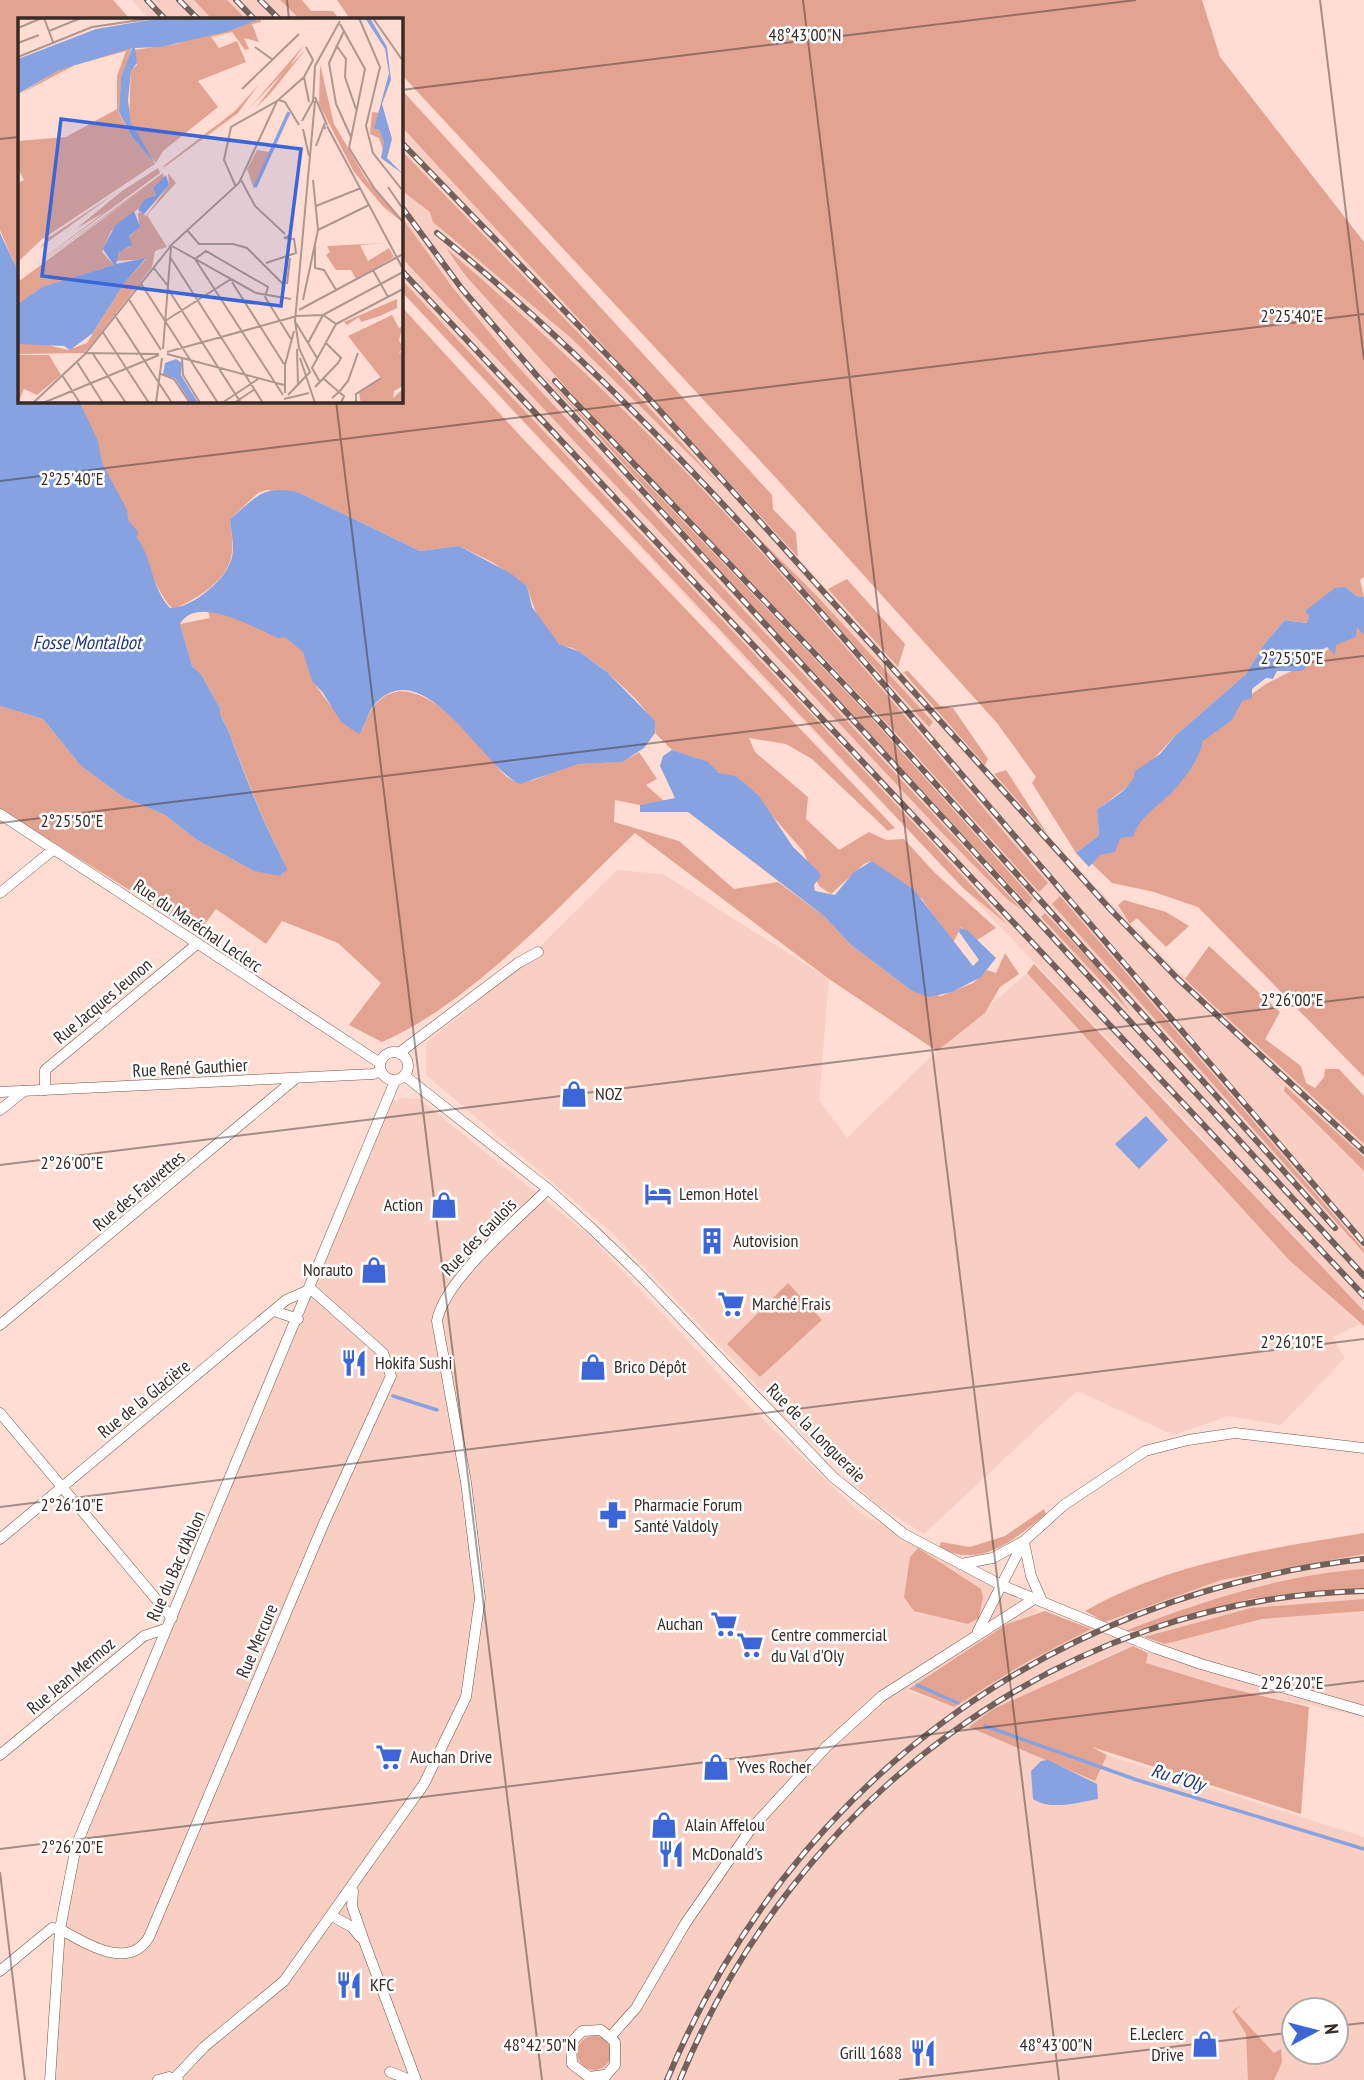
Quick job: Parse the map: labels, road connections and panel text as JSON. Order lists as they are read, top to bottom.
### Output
{
  "streets": {
    "street": [
      "Rue du Maréchal Leclerc",
      "Rue Jacques Jeunon",
      "Rue René Gauthier",
      "Rue des Fauvettes",
      "Rue des Gaulois",
      "Rue de la Glacière",
      "Rue de la Longueraie",
      "Rue du Bac d'Ablon",
      "Rue Mercure",
      "Rue Jean Mermoz"
    ]
  },
  "crossings": [
    ["Rue du Maréchal Leclerc", "Rue Jacques Jeunon"],
    ["Rue du Maréchal Leclerc", "Rue René Gauthier"],
    ["Rue du Maréchal Leclerc", "Rue de la Longueraie"],
    ["Rue du Maréchal Leclerc", "Rue du Bac d'Ablon"],
    ["Rue Jacques Jeunon", "Rue René Gauthier"],
    ["Rue René Gauthier", "Rue des Fauvettes"],
    ["Rue René Gauthier", "Rue de la Longueraie"],
    ["Rue René Gauthier", "Rue du Bac d'Ablon"],
    ["Rue des Gaulois", "Rue de la Longueraie"],
    ["Rue de la Glacière", "Rue du Bac d'Ablon"],
    ["Rue de la Glacière", "Rue Mercure"],
    ["Rue de la Longueraie", "Rue du Bac d'Ablon"],
    ["Rue du Bac d'Ablon", "Rue Mercure"],
    ["Rue du Bac d'Ablon", "Rue Jean Mermoz"]
  ],
  "water": ["Fosse Montalbot", "Ru d'Oly"],
  "places": {
    "shop": [
      "NOZ",
      "Action",
      "Norauto",
      "Brico Dépôt",
      "Yves Rocher",
      "Alain Affelou",
      "E.Leclerc Drive"
    ],
    "hotel": ["Lemon Hotel"],
    "building": ["Autovision"],
    "supermarket": [
      "Marché Frais",
      "Auchan",
      "Centre commercial du Val d'Oly",
      "Auchan Drive"
    ],
    "restaurant": [
      "Hokifa Sushi",
      "McDonald's",
      "KFC",
      "Grill 1688"
    ],
    "pharmacy": ["Pharmacie Forum Santé Valdoly"]
  },
  "north": "right",
  "coordinates": [
    "48°43'00\"N",
    "2°25'40\"E",
    "2°25'50\"E",
    "2°26'00\"E",
    "2°26'10\"E",
    "2°26'20\"E",
    "48°42'50\"N"
  ]
}
